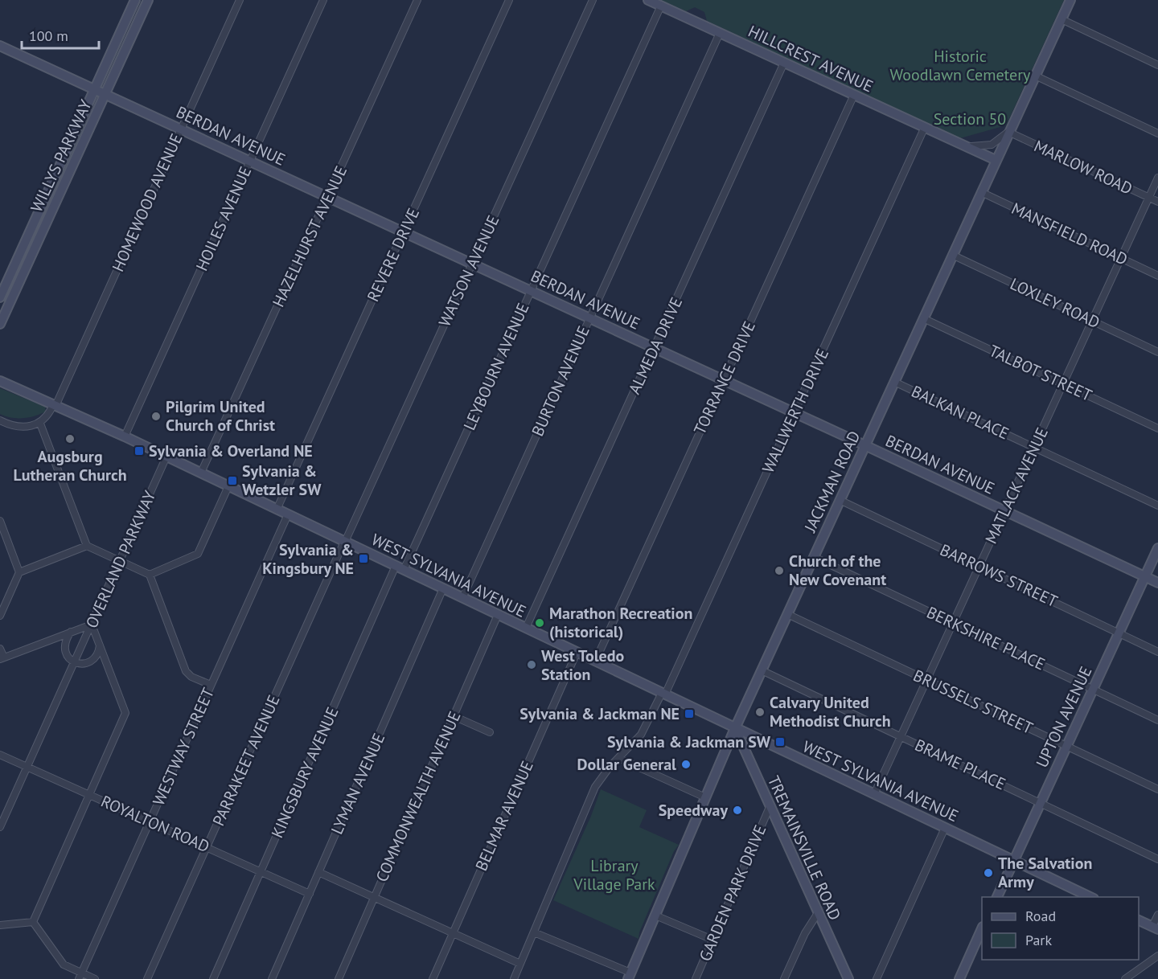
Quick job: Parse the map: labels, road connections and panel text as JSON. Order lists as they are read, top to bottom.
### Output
{
  "streets": {
    "street": [
      "HILLCREST AVENUE",
      "BERDAN AVENUE",
      "WILLYS PARKWAY",
      "MARLOW ROAD",
      "HOMEWOOD AVENUE",
      "HOILES AVENUE",
      "MANSFIELD ROAD",
      "HAZELHURST AVENUE",
      "REVERE DRIVE",
      "WATSON AVENUE",
      "LOXLEY ROAD",
      "ALMEDA DRIVE",
      "LEYBOURN AVENUE",
      "TALBOT STREET",
      "TORRANCE DRIVE",
      "BURTON AVENUE",
      "WALLWERTH DRIVE",
      "BALKAN PLACE",
      "JACKMAN ROAD",
      "MATLACK AVENUE",
      "OVERLAND PARKWAY",
      "WEST SYLVANIA AVENUE",
      "BARROWS STREET",
      "BERKSHIRE PLACE",
      "BRUSSELS STREET",
      "UPTON AVENUE",
      "WESTWAY STREET",
      "PARRAKEET AVENUE",
      "BRAME PLACE",
      "KINGSBURY AVENUE",
      "LYMAN AVENUE",
      "COMMONWEALTH AVENUE",
      "BELMAR AVENUE",
      "ROYALTON ROAD",
      "TREMAINSVILLE ROAD",
      "GARDEN PARK DRIVE"
    ]
  },
  "crossings": [
    ["HILLCREST AVENUE", "MARLOW ROAD"],
    ["HILLCREST AVENUE", "ALMEDA DRIVE"],
    ["HILLCREST AVENUE", "LEYBOURN AVENUE"],
    ["HILLCREST AVENUE", "TORRANCE DRIVE"],
    ["HILLCREST AVENUE", "BURTON AVENUE"],
    ["HILLCREST AVENUE", "WALLWERTH DRIVE"],
    ["HILLCREST AVENUE", "JACKMAN ROAD"],
    ["BERDAN AVENUE", "WILLYS PARKWAY"],
    ["BERDAN AVENUE", "HOMEWOOD AVENUE"],
    ["BERDAN AVENUE", "HOILES AVENUE"],
    ["BERDAN AVENUE", "HAZELHURST AVENUE"],
    ["BERDAN AVENUE", "REVERE DRIVE"],
    ["BERDAN AVENUE", "WATSON AVENUE"],
    ["BERDAN AVENUE", "ALMEDA DRIVE"],
    ["BERDAN AVENUE", "LEYBOURN AVENUE"],
    ["BERDAN AVENUE", "TORRANCE DRIVE"],
    ["BERDAN AVENUE", "BURTON AVENUE"],
    ["BERDAN AVENUE", "WALLWERTH DRIVE"],
    ["BERDAN AVENUE", "JACKMAN ROAD"],
    ["BERDAN AVENUE", "MATLACK AVENUE"],
    ["BERDAN AVENUE", "UPTON AVENUE"],
    ["MARLOW ROAD", "JACKMAN ROAD"],
    ["MARLOW ROAD", "MATLACK AVENUE"],
    ["HOMEWOOD AVENUE", "WEST SYLVANIA AVENUE"],
    ["HOILES AVENUE", "WEST SYLVANIA AVENUE"],
    ["MANSFIELD ROAD", "JACKMAN ROAD"],
    ["MANSFIELD ROAD", "MATLACK AVENUE"],
    ["HAZELHURST AVENUE", "WEST SYLVANIA AVENUE"],
    ["REVERE DRIVE", "WEST SYLVANIA AVENUE"],
    ["WATSON AVENUE", "WEST SYLVANIA AVENUE"],
    ["WATSON AVENUE", "PARRAKEET AVENUE"],
    ["LOXLEY ROAD", "JACKMAN ROAD"],
    ["LOXLEY ROAD", "MATLACK AVENUE"],
    ["ALMEDA DRIVE", "WEST SYLVANIA AVENUE"],
    ["LEYBOURN AVENUE", "WEST SYLVANIA AVENUE"],
    ["LEYBOURN AVENUE", "KINGSBURY AVENUE"],
    ["TALBOT STREET", "JACKMAN ROAD"],
    ["TALBOT STREET", "MATLACK AVENUE"],
    ["TORRANCE DRIVE", "WEST SYLVANIA AVENUE"],
    ["BURTON AVENUE", "WEST SYLVANIA AVENUE"],
    ["WALLWERTH DRIVE", "WEST SYLVANIA AVENUE"],
    ["BALKAN PLACE", "JACKMAN ROAD"],
    ["BALKAN PLACE", "MATLACK AVENUE"],
    ["JACKMAN ROAD", "WEST SYLVANIA AVENUE"],
    ["JACKMAN ROAD", "BARROWS STREET"],
    ["JACKMAN ROAD", "BERKSHIRE PLACE"],
    ["JACKMAN ROAD", "BRUSSELS STREET"],
    ["JACKMAN ROAD", "BRAME PLACE"],
    ["JACKMAN ROAD", "TREMAINSVILLE ROAD"],
    ["MATLACK AVENUE", "WEST SYLVANIA AVENUE"],
    ["MATLACK AVENUE", "BARROWS STREET"],
    ["MATLACK AVENUE", "BERKSHIRE PLACE"],
    ["MATLACK AVENUE", "BRUSSELS STREET"],
    ["MATLACK AVENUE", "BRAME PLACE"],
    ["OVERLAND PARKWAY", "WEST SYLVANIA AVENUE"],
    ["OVERLAND PARKWAY", "ROYALTON ROAD"],
    ["WEST SYLVANIA AVENUE", "UPTON AVENUE"],
    ["WEST SYLVANIA AVENUE", "WESTWAY STREET"],
    ["WEST SYLVANIA AVENUE", "PARRAKEET AVENUE"],
    ["WEST SYLVANIA AVENUE", "KINGSBURY AVENUE"],
    ["WEST SYLVANIA AVENUE", "LYMAN AVENUE"],
    ["WEST SYLVANIA AVENUE", "COMMONWEALTH AVENUE"],
    ["WEST SYLVANIA AVENUE", "BELMAR AVENUE"],
    ["WEST SYLVANIA AVENUE", "TREMAINSVILLE ROAD"],
    ["BARROWS STREET", "UPTON AVENUE"],
    ["BERKSHIRE PLACE", "UPTON AVENUE"],
    ["BRUSSELS STREET", "UPTON AVENUE"],
    ["UPTON AVENUE", "BRAME PLACE"],
    ["WESTWAY STREET", "ROYALTON ROAD"],
    ["PARRAKEET AVENUE", "ROYALTON ROAD"],
    ["KINGSBURY AVENUE", "ROYALTON ROAD"],
    ["LYMAN AVENUE", "ROYALTON ROAD"],
    ["TREMAINSVILLE ROAD", "GARDEN PARK DRIVE"]
  ],
  "parks": ["Historic Woodlawn Cemetery", "Section 50", "Library Village Park"],
  "places": {
    "other": [
      "Pilgrim United Church of Christ",
      "Augsburg Lutheran Church",
      "Church of the New Covenant",
      "Marathon Recreation (historical)",
      "West Toledo Station",
      "Calvary United Methodist Church",
      "Dollar General",
      "Speedway",
      "The Salvation Army"
    ],
    "transit": [
      "Sylvania & Overland NE",
      "Sylvania & Wetzler SW",
      "Sylvania & Kingsbury NE",
      "Sylvania & Jackman NE",
      "Sylvania & Jackman SW"
    ]
  },
  "legend": ["Road", "Park"],
  "scale_bar": "100 m"
}
